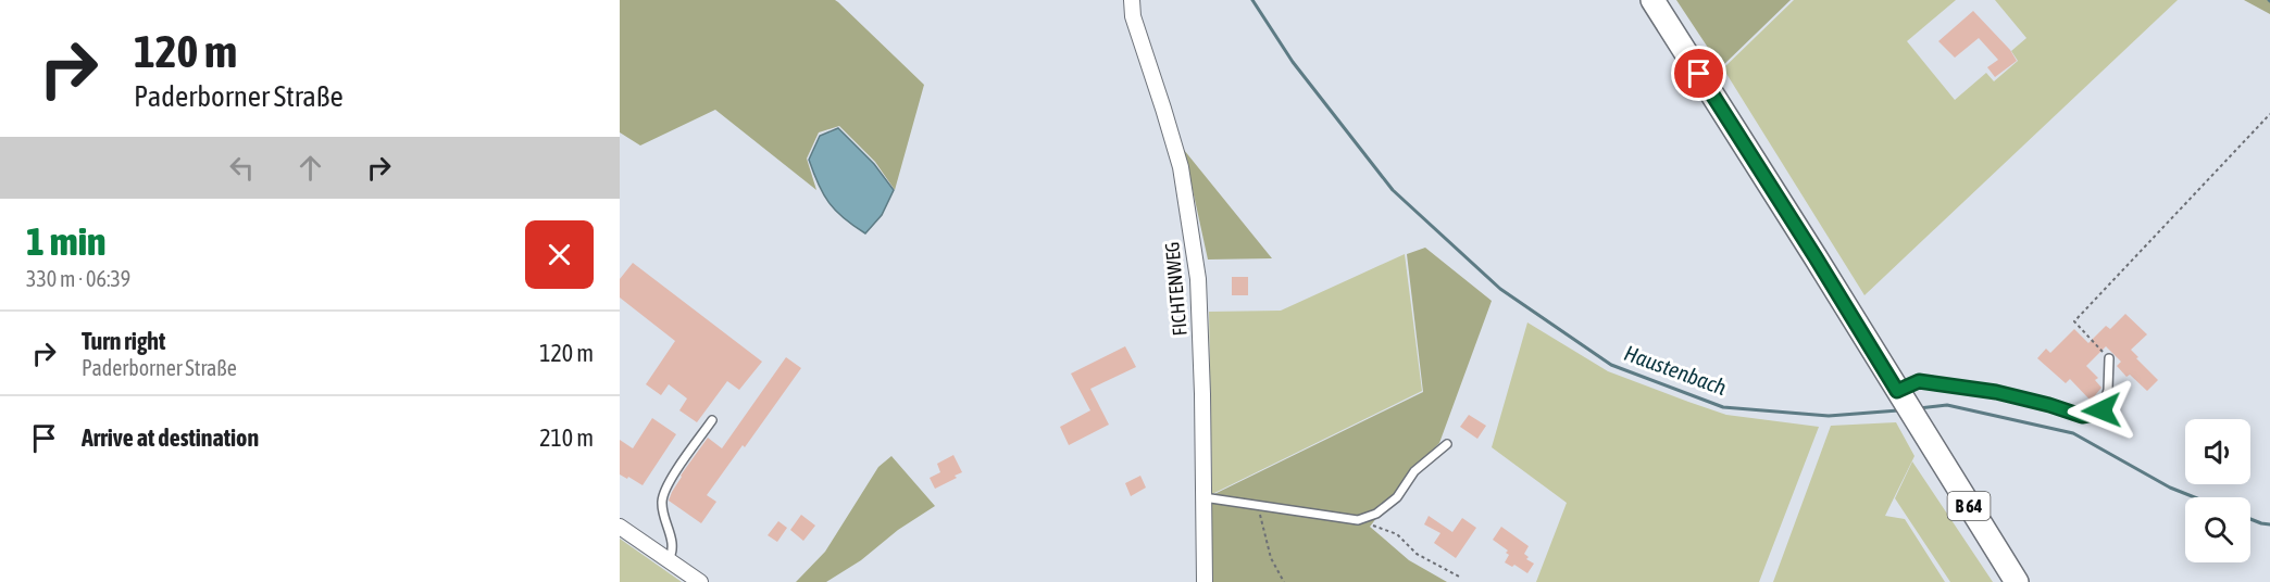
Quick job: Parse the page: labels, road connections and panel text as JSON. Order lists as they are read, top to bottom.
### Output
{
  "streets": {
    "main road": ["B 64"],
    "street": ["FICHTENWEG"]
  },
  "water": ["Haustenbach"],
  "page": {
    "turn": ["120 m", "Paderborner Straße"],
    "heading": ["1 min", "330 m · 06:39"],
    "list": [
      {
        "name": "Turn right",
        "note": "Paderborner Straße",
        "value": "120 m"
      },
      {
        "name": "Arrive at destination",
        "value": "210 m"
      }
    ]
  }
}
